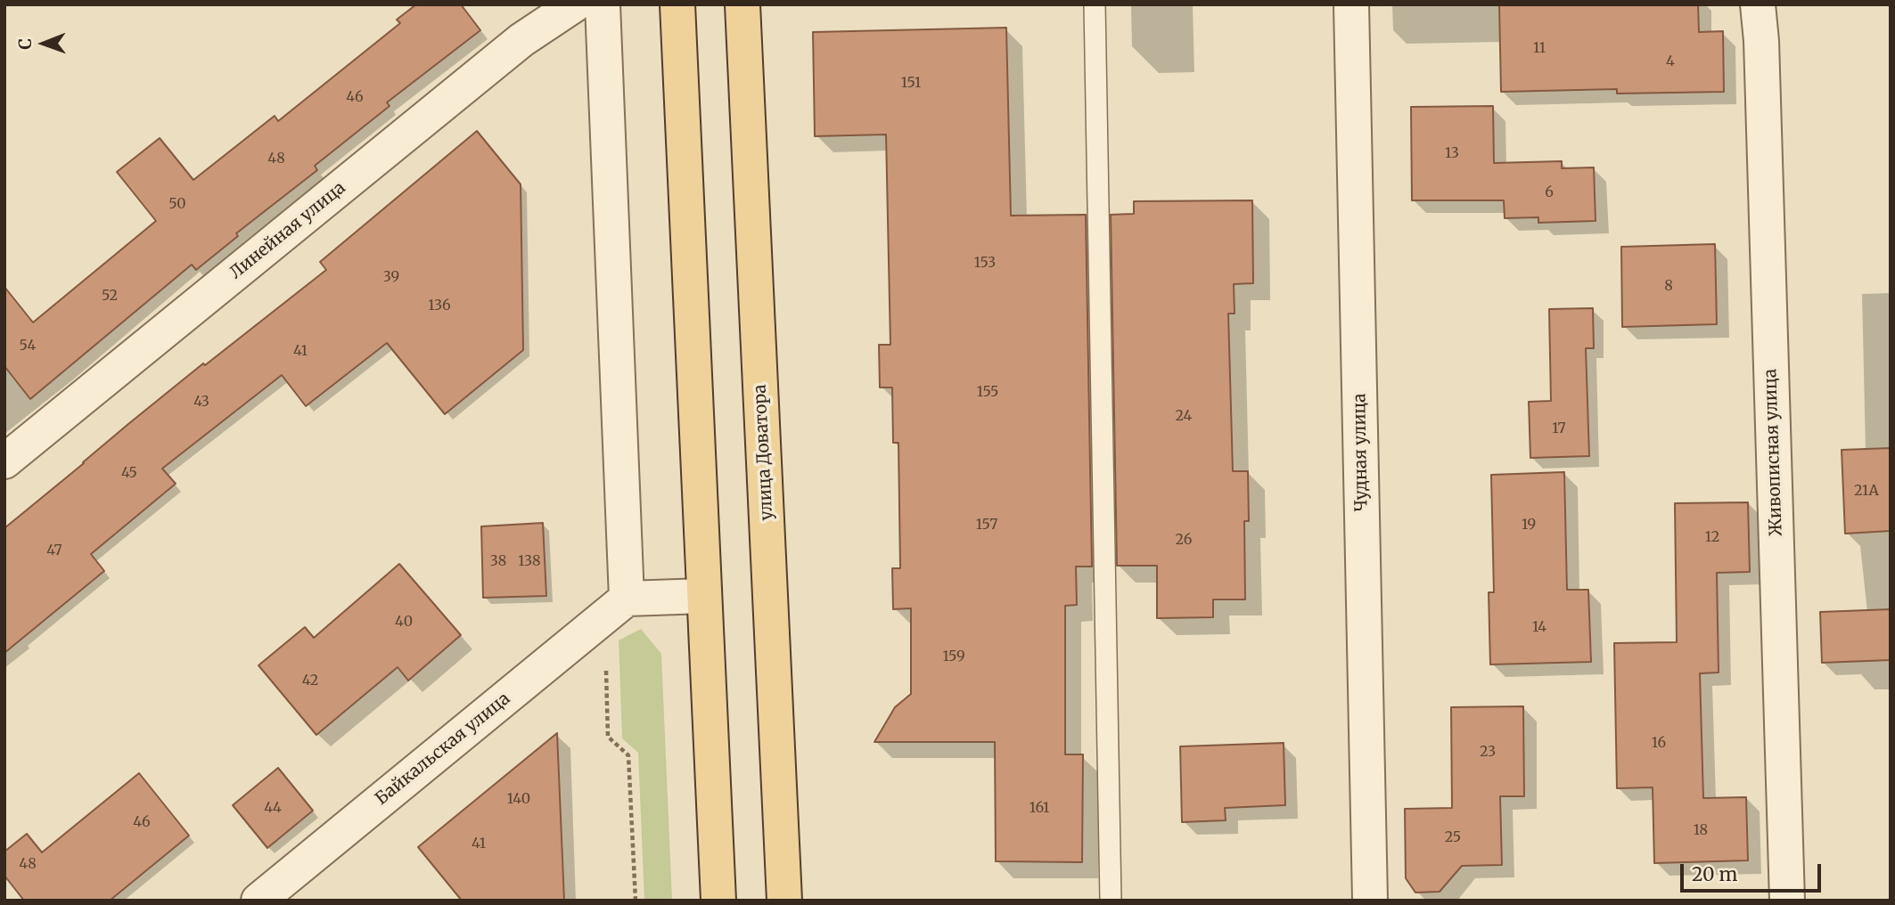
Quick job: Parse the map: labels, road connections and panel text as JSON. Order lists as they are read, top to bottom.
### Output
{
  "streets": {
    "main road": ["улица Доватора"],
    "street": [
      "Линейная улица",
      "Чудная улица",
      "Живописная улица",
      "Байкальская улица"
    ]
  },
  "house_numbers": [
    "11",
    "4",
    "151",
    "46",
    "13",
    "48",
    "6",
    "50",
    "153",
    "39",
    "8",
    "52",
    "136",
    "54",
    "41",
    "155",
    "43",
    "24",
    "17",
    "45",
    "21А",
    "157",
    "19",
    "12",
    "26",
    "47",
    "38",
    "138",
    "40",
    "14",
    "159",
    "42",
    "16",
    "23",
    "140",
    "44",
    "161",
    "46",
    "18",
    "25",
    "41",
    "48"
  ],
  "scale_bar": "20 m",
  "north": "left"
}
